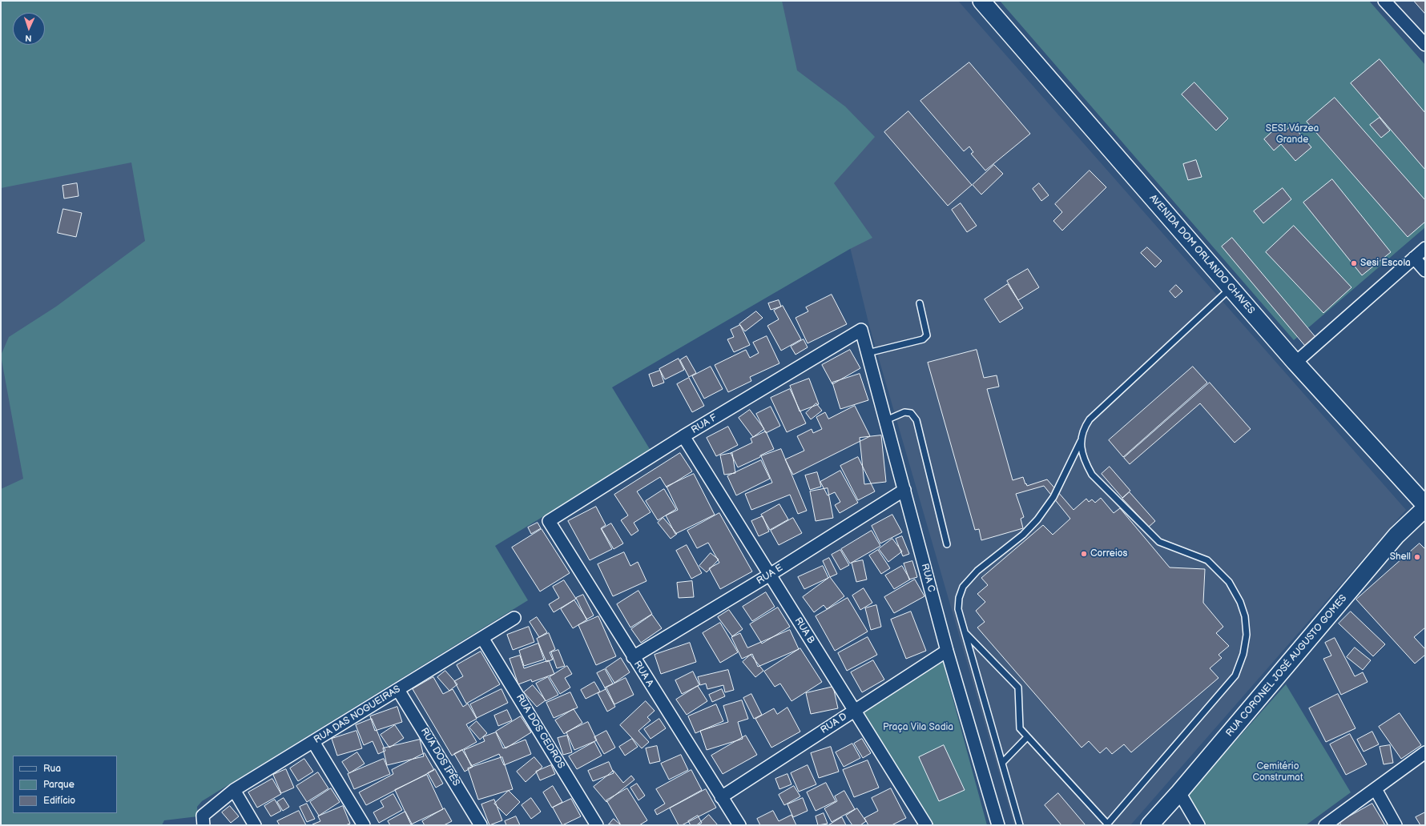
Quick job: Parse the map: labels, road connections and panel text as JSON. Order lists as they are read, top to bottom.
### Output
{
  "streets": {
    "main road": ["AVENIDA DOM ORLANDO CHAVES", "RUA CORONEL JOSÉ AUGUSTO GOMES"],
    "street": [
      "RUA F",
      "RUA E",
      "RUA C",
      "RUA B",
      "RUA A",
      "RUA DAS NOGUEIRAS",
      "RUA D",
      "RUA DOS CEDROS",
      "RUA DOS IPÊS"
    ]
  },
  "crossings": [
    ["RUA F", "RUA C"],
    ["RUA F", "RUA B"],
    ["RUA F", "RUA A"],
    ["RUA E", "RUA C"],
    ["RUA E", "RUA B"],
    ["RUA E", "RUA A"],
    ["RUA C", "RUA D"],
    ["RUA B", "RUA D"],
    ["RUA A", "RUA D"],
    ["RUA DAS NOGUEIRAS", "RUA DOS CEDROS"],
    ["RUA DAS NOGUEIRAS", "RUA DOS IPÊS"]
  ],
  "parks": ["SESI Várzea Grande", "Praça Vila Sadia", "Cemitério Construmat"],
  "places": ["Sesi Escola", "Correios", "Shell"],
  "legend": ["Rua", "Parque", "Edifício"],
  "north": "bottom"
}
